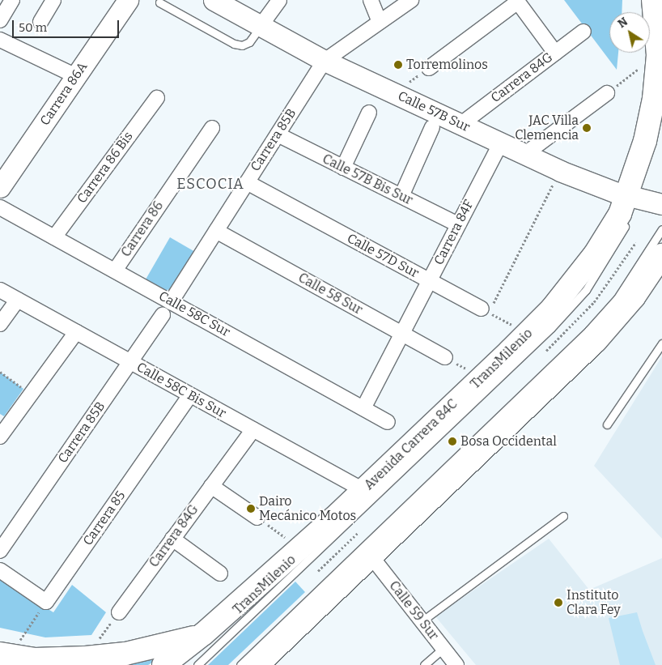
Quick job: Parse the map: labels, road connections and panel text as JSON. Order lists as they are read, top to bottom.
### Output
{
  "streets": {
    "main road": ["Avenida Carrera 84C"],
    "street": [
      "Carrera 84G",
      "Carrera 86A",
      "Calle 57B Sur",
      "Carrera 85B",
      "Carrera 86 Bis",
      "Calle 57B Bis Sur",
      "Carrera 86",
      "Carrera 84F",
      "Calle 57D Sur",
      "Calle 58 Sur",
      "Calle 58C Sur",
      "Calle 58C Bis Sur",
      "Carrera 85",
      "Calle 59 Sur"
    ],
    "lane": ["TransMilenio"]
  },
  "crossings": [
    ["Carrera 84G", "Calle 57B Sur"],
    ["Carrera 84G", "Calle 58C Bis Sur"],
    ["Calle 57B Sur", "Carrera 85B"],
    ["Calle 57B Sur", "Carrera 84F"],
    ["Calle 57B Sur", "Avenida Carrera 84C"],
    ["Carrera 85B", "Calle 57B Bis Sur"],
    ["Carrera 85B", "Calle 57D Sur"],
    ["Carrera 85B", "Calle 58 Sur"],
    ["Carrera 85B", "Calle 58C Sur"],
    ["Carrera 85B", "Calle 58C Bis Sur"],
    ["Carrera 86 Bis", "Calle 58C Sur"],
    ["Calle 57B Bis Sur", "Carrera 84F"],
    ["Carrera 86", "Calle 58C Sur"],
    ["Carrera 84F", "Calle 57D Sur"],
    ["Carrera 84F", "Calle 58 Sur"],
    ["Carrera 84F", "Calle 58C Sur"],
    ["Calle 58C Bis Sur", "Avenida Carrera 84C"],
    ["Calle 58C Bis Sur", "Carrera 85"]
  ],
  "districts": ["ESCOCIA"],
  "places": [
    "Torremolinos",
    "JAC Villa Clemencia",
    "Bosa Occidental",
    "Dairo Mecánico Motos",
    "Instituto Clara Fey"
  ],
  "scale_bar": "50 m",
  "north": "top left"
}
